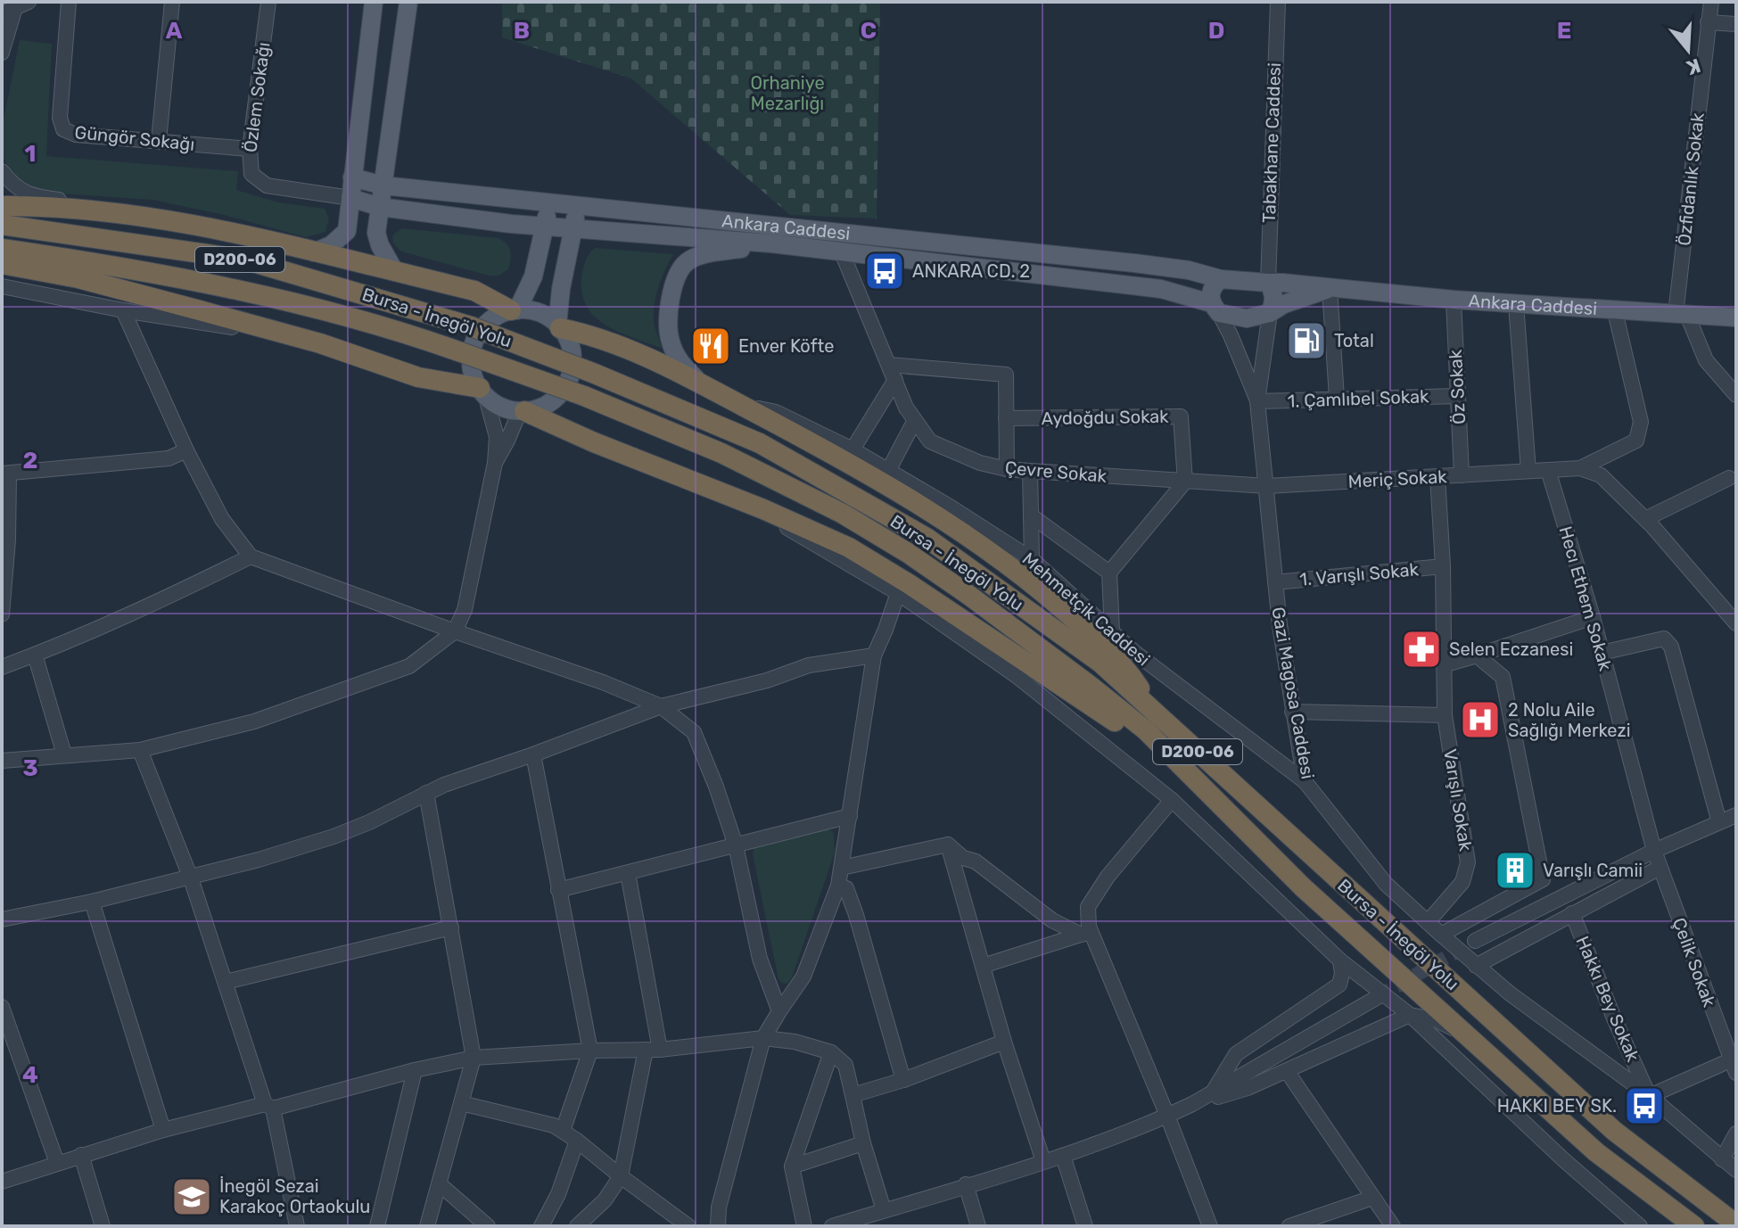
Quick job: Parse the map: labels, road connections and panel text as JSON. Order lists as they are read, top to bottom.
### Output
{
  "streets": {
    "highway": ["D200-06", "Bursa - İnegöl Yolu"],
    "main road": ["Ankara Caddesi"],
    "street": [
      "Özlem Sokağı",
      "Güngör Sokağı",
      "Tabakhane Caddesi",
      "Özfidanlık Sokak",
      "Öz Sokak",
      "1. Çamlıbel Sokak",
      "Aydoğdu Sokak",
      "Çevre Sokak",
      "Meriç Sokak",
      "1. Varışlı Sokak",
      "Hecı Ethem Sokak",
      "Mehmetçik Caddesi",
      "Gazi Magosa Caddesi",
      "Varışlı Sokak",
      "Çelik Sokak",
      "Hakkı Bey Sokak"
    ]
  },
  "crossings": [
    ["Özlem Sokağı", "Güngör Sokağı"],
    ["Özlem Sokağı", "Ankara Caddesi"],
    ["Tabakhane Caddesi", "Ankara Caddesi"],
    ["Özfidanlık Sokak", "Ankara Caddesi"],
    ["Ankara Caddesi", "Öz Sokak"],
    ["Ankara Caddesi", "Çevre Sokak"],
    ["Ankara Caddesi", "Mehmetçik Caddesi"],
    ["Öz Sokak", "1. Çamlıbel Sokak"],
    ["Öz Sokak", "Meriç Sokak"],
    ["1. Çamlıbel Sokak", "Gazi Magosa Caddesi"],
    ["Aydoğdu Sokak", "Çevre Sokak"],
    ["Çevre Sokak", "Meriç Sokak"],
    ["Çevre Sokak", "Mehmetçik Caddesi"],
    ["Çevre Sokak", "Gazi Magosa Caddesi"],
    ["Meriç Sokak", "Hecı Ethem Sokak"],
    ["Meriç Sokak", "Gazi Magosa Caddesi"],
    ["Meriç Sokak", "Varışlı Sokak"],
    ["1. Varışlı Sokak", "Gazi Magosa Caddesi"],
    ["1. Varışlı Sokak", "Varışlı Sokak"],
    ["Hecı Ethem Sokak", "Çelik Sokak"],
    ["Mehmetçik Caddesi", "Gazi Magosa Caddesi"],
    ["Gazi Magosa Caddesi", "Varışlı Sokak"],
    ["Gazi Magosa Caddesi", "Hakkı Bey Sokak"]
  ],
  "parks": ["Orhaniye Mezarlığı"],
  "places": {
    "bus stop": ["ANKARA CD. 2", "HAKKI BEY SK."],
    "fuel station": ["Total"],
    "restaurant": ["Enver Köfte"],
    "pharmacy": ["Selen Eczanesi"],
    "hospital": ["2 Nolu Aile Sağlığı Merkezi"],
    "building": ["Varışlı Camii"],
    "school or university": ["İnegöl Sezai Karakoç Ortaokulu"]
  },
  "north": "bottom",
  "grid": {
    "columns": [
      "A",
      "B",
      "C",
      "D",
      "E"
    ],
    "rows": [
      "1",
      "2",
      "3",
      "4"
    ]
  }
}
